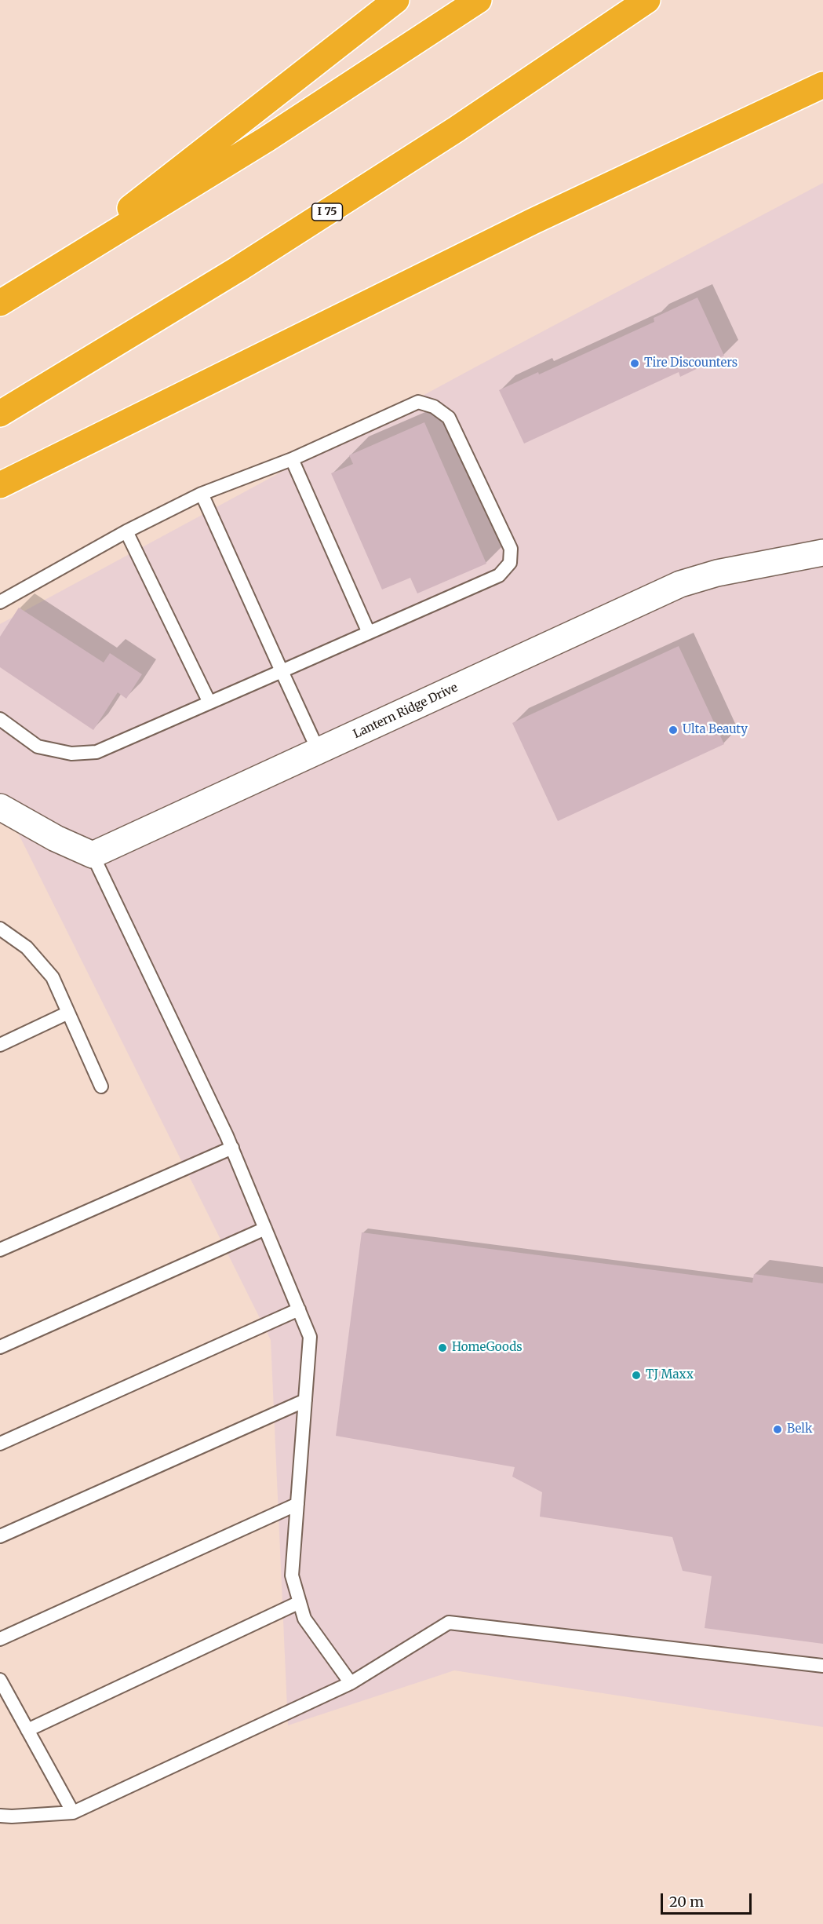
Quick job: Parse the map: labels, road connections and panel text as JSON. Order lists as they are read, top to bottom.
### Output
{
  "streets": {
    "highway": ["I 75"],
    "street": ["Lantern Ridge Drive"]
  },
  "places": [
    "Tire Discounters",
    "Ulta Beauty",
    "HomeGoods",
    "TJ Maxx",
    "Belk"
  ],
  "scale_bar": "20 m"
}
